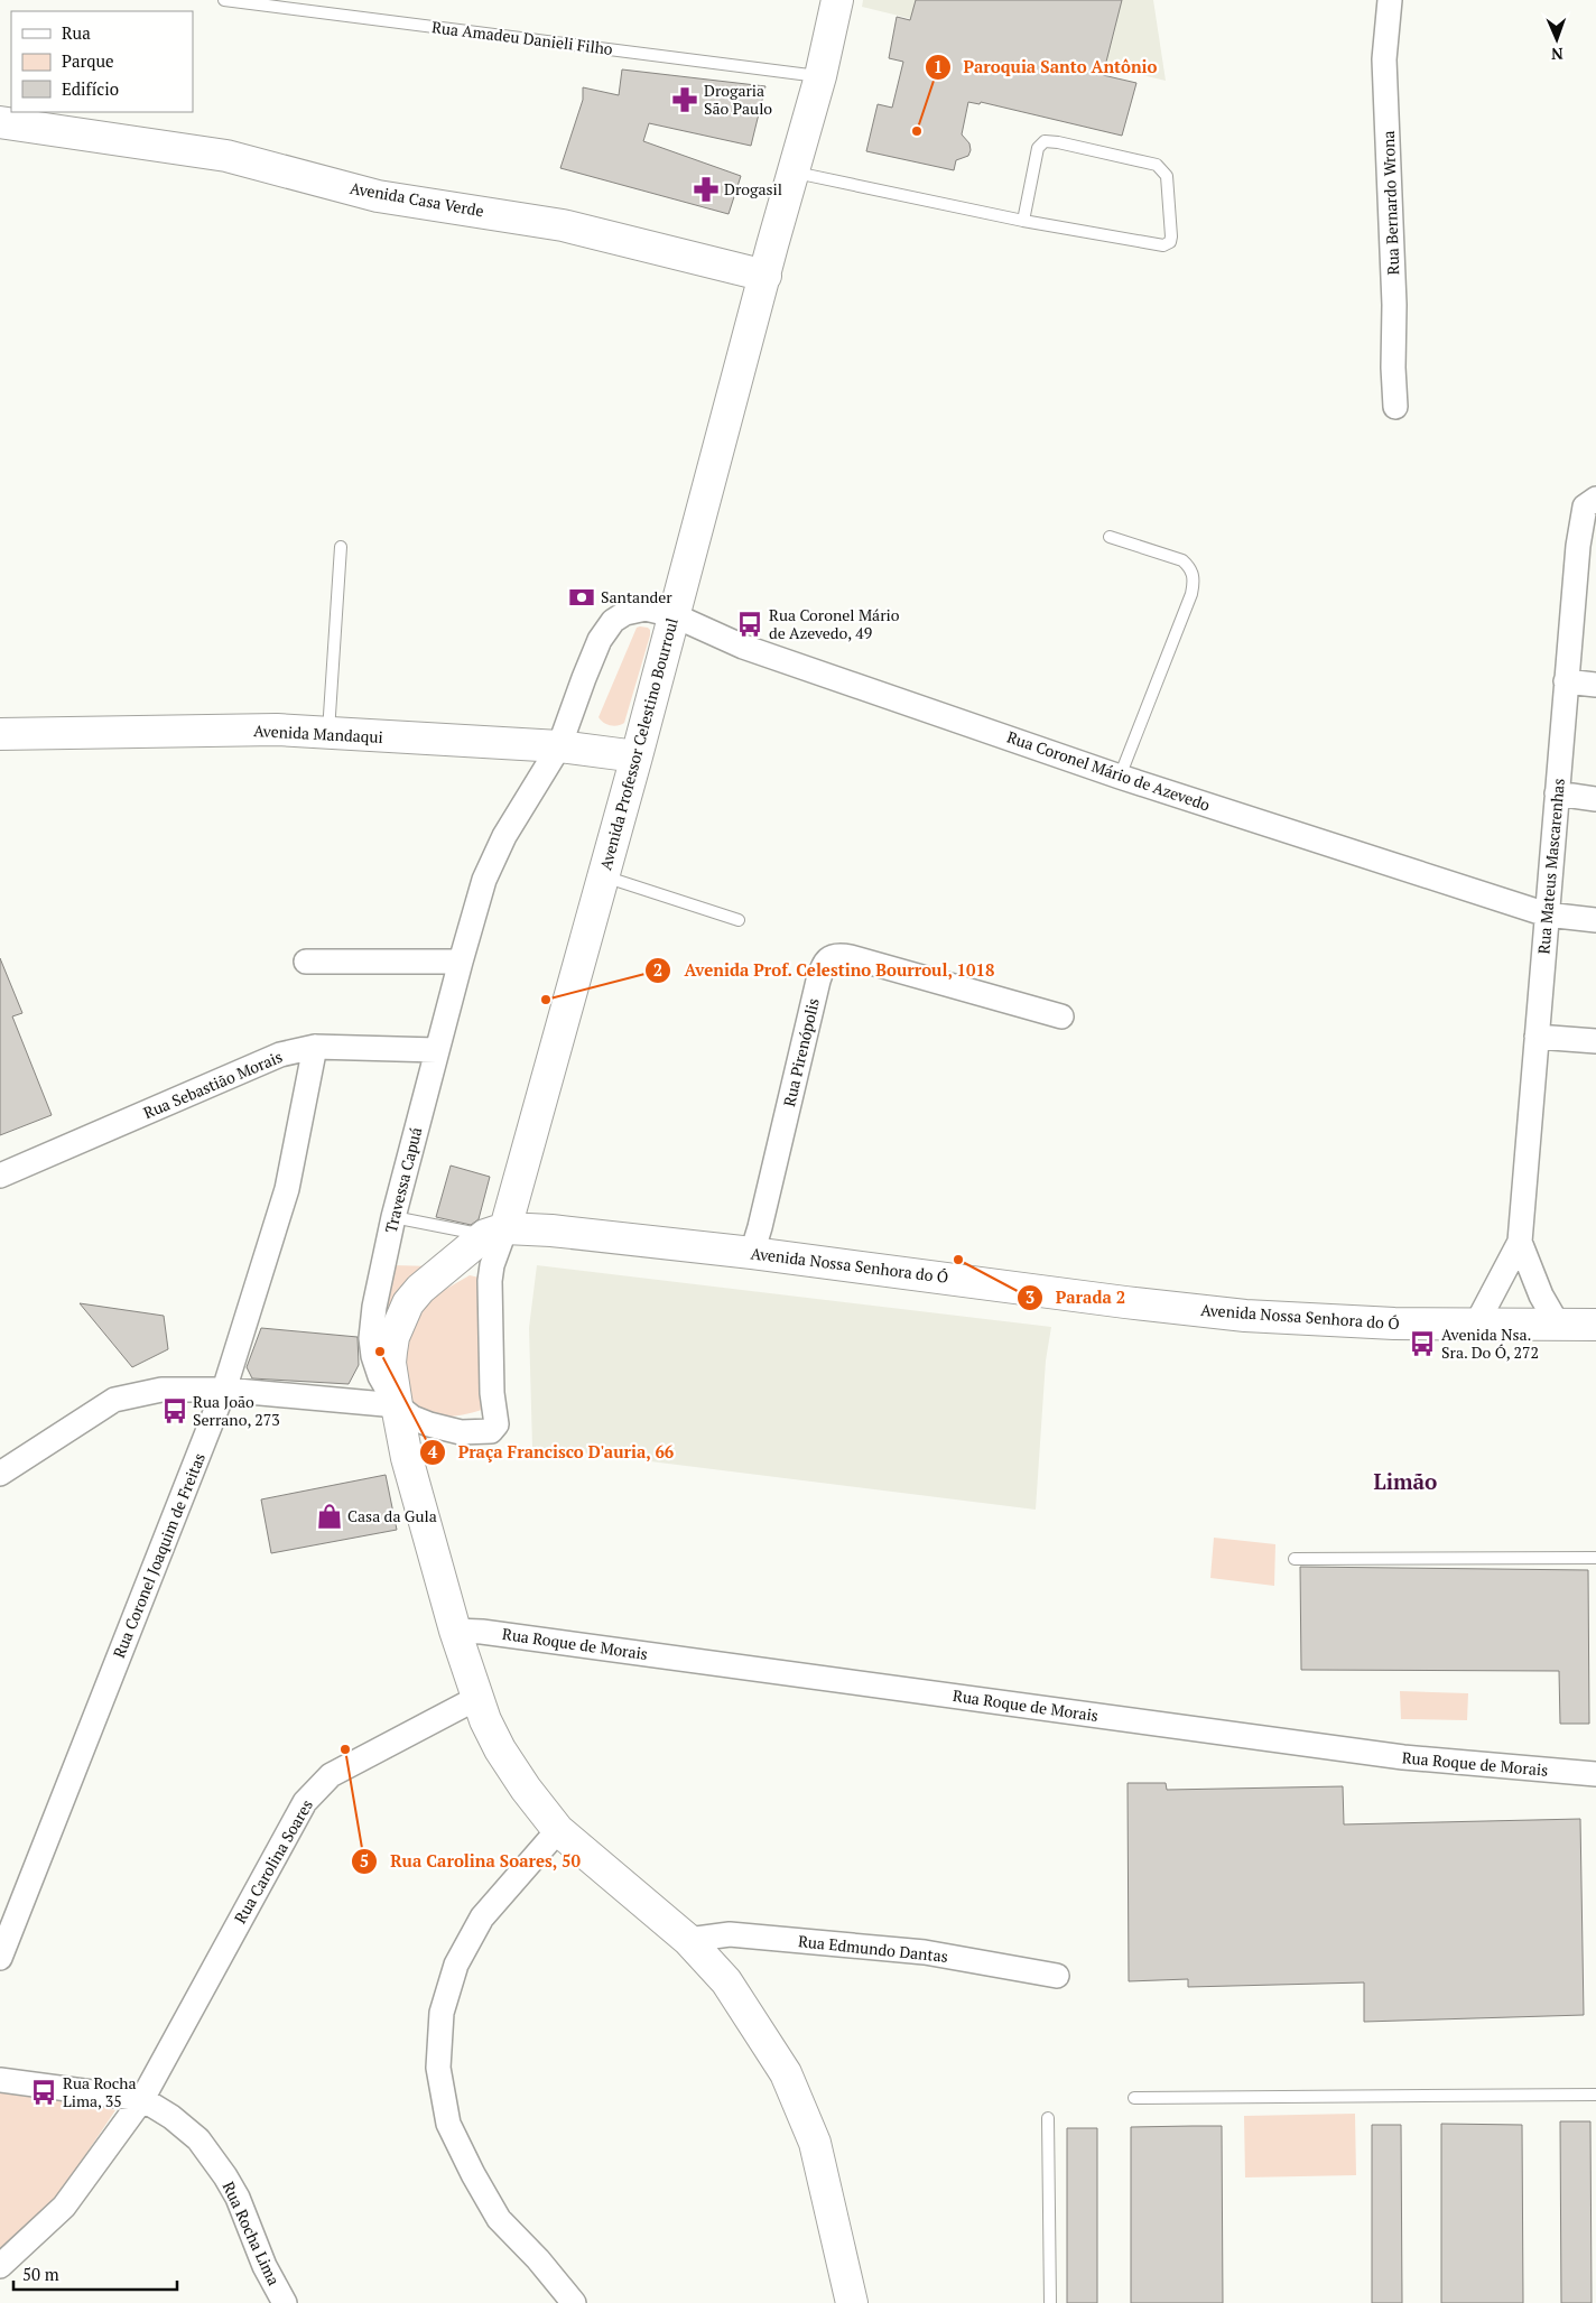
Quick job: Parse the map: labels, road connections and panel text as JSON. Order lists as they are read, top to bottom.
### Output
{
  "streets": {
    "main road": [
      "Avenida Casa Verde",
      "Avenida Mandaqui",
      "Avenida Professor Celestino Bourroul",
      "Avenida Nossa Senhora do Ó"
    ],
    "street": [
      "Rua Bernardo Wrona",
      "Rua Coronel Mário de Azevedo",
      "Rua Mateus Mascarenhas",
      "Rua Pirenópolis",
      "Rua Sebastião Morais",
      "Travessa Capuá",
      "Rua Coronel Joaquim de Freitas",
      "Rua Roque de Morais",
      "Rua Carolina Soares",
      "Rua Edmundo Dantas",
      "Rua Rocha Lima"
    ],
    "lane": ["Rua Amadeu Danieli Filho"]
  },
  "crossings": [
    ["Rua Amadeu Danieli Filho", "Avenida Professor Celestino Bourroul"],
    ["Avenida Casa Verde", "Avenida Professor Celestino Bourroul"],
    ["Avenida Mandaqui", "Avenida Professor Celestino Bourroul"],
    ["Avenida Mandaqui", "Rua Coronel Mário de Azevedo"],
    ["Avenida Mandaqui", "Travessa Capuá"],
    ["Avenida Professor Celestino Bourroul", "Rua Coronel Mário de Azevedo"],
    ["Avenida Professor Celestino Bourroul", "Avenida Nossa Senhora do Ó"],
    ["Rua Coronel Mário de Azevedo", "Rua Mateus Mascarenhas"],
    ["Rua Coronel Mário de Azevedo", "Travessa Capuá"],
    ["Rua Mateus Mascarenhas", "Avenida Nossa Senhora do Ó"],
    ["Rua Pirenópolis", "Avenida Nossa Senhora do Ó"],
    ["Rua Sebastião Morais", "Travessa Capuá"],
    ["Rua Sebastião Morais", "Rua Coronel Joaquim de Freitas"],
    ["Rua Carolina Soares", "Rua Rocha Lima"]
  ],
  "districts": ["Limão"],
  "places": {
    "pharmacy": ["Drogaria São Paulo", "Drogasil"],
    "other": [
      "Paroquia Santo Antônio",
      "Avenida Prof. Celestino Bourroul, 1018",
      "Parada 2",
      "Praça Francisco D'auria, 66",
      "Rua Carolina Soares, 50"
    ],
    "bank": ["Santander"],
    "bus stop": [
      "Rua Coronel Mário de Azevedo, 49",
      "Avenida Nsa. Sra. Do Ó, 272",
      "Rua João Serrano, 273",
      "Rua Rocha Lima, 35"
    ],
    "shop": ["Casa da Gula"]
  },
  "legend": ["Rua", "Parque", "Edifício"],
  "scale_bar": "50 m",
  "north": "bottom"
}
